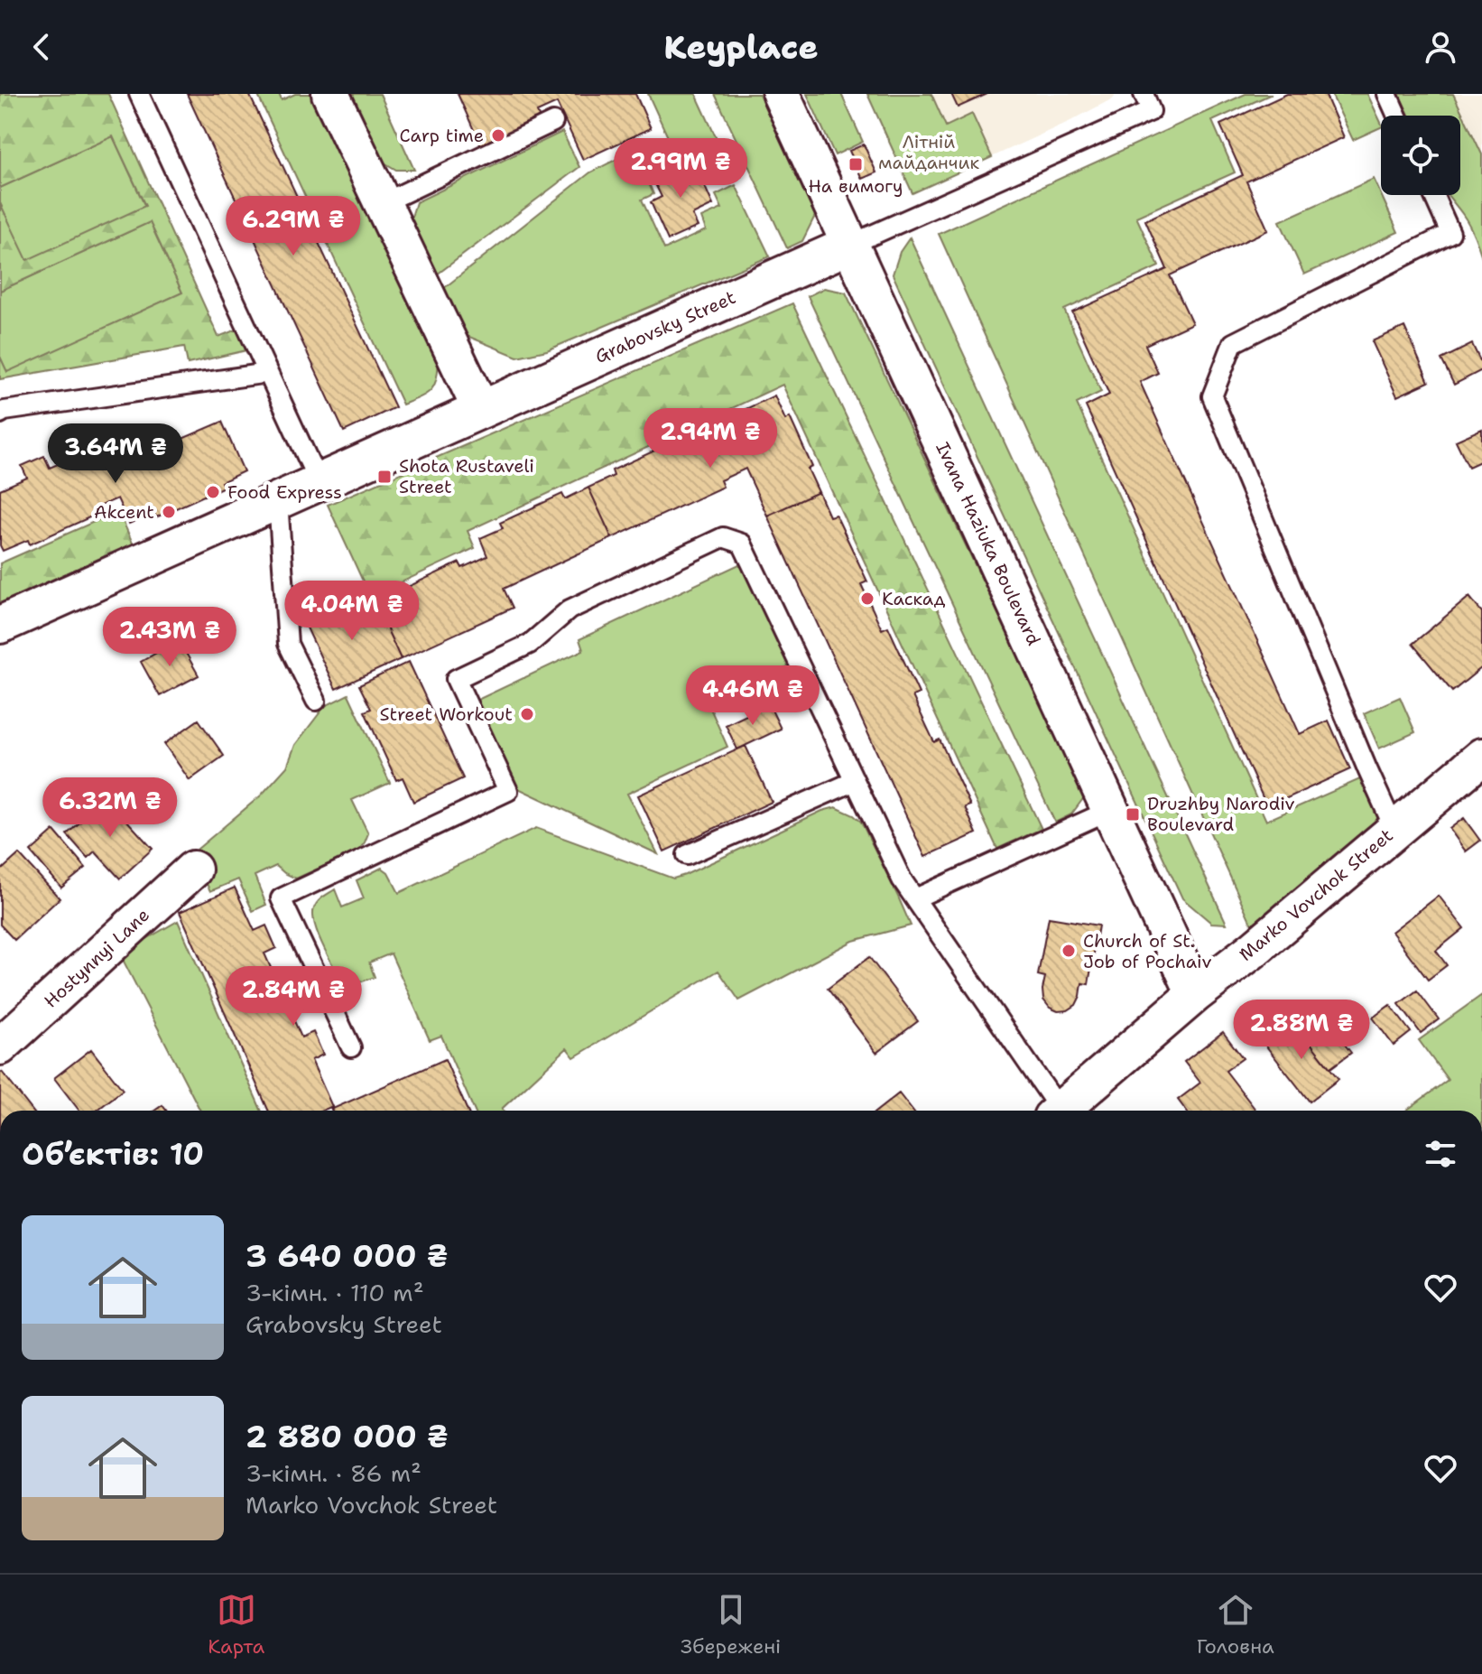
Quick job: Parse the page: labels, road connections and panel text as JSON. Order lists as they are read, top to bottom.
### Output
{
  "streets": {
    "street": [
      "Grabovsky Street",
      "Ivana Haziuka Boulevard",
      "Marko Vovchok Street",
      "Hostynnyi Lane"
    ]
  },
  "crossings": [
    ["Grabovsky Street", "Ivana Haziuka Boulevard"],
    ["Ivana Haziuka Boulevard", "Marko Vovchok Street"]
  ],
  "parks": ["Літній майданчик"],
  "places": {
    "other": [
      "Carp time",
      "Food Express",
      "Akcent",
      "Каскад",
      "Street Workout",
      "Church of St. Job of Pochaiv"
    ],
    "transit": ["На вимогу", "Shota Rustaveli Street", "Druzhby Narodiv Boulevard"]
  },
  "page": {
    "header": "Keyplace",
    "price": [
      "2.99M ₴",
      "6.29M ₴",
      "2.94M ₴",
      "3.64M ₴",
      "4.04M ₴",
      "2.43M ₴",
      "4.46M ₴",
      "6.32M ₴",
      "2.84M ₴",
      "2.88M ₴"
    ],
    "heading": "Об’єктів: 10",
    "list": [
      {
        "name": "3 640 000 ₴",
        "note": "3-кімн. · 110 m² · Grabovsky Street"
      },
      {
        "name": "2 880 000 ₴",
        "note": "3-кімн. · 86 m² · Marko Vovchok Street"
      }
    ],
    "tabs": ["Карта", "Збережені", "Головна"]
  }
}
